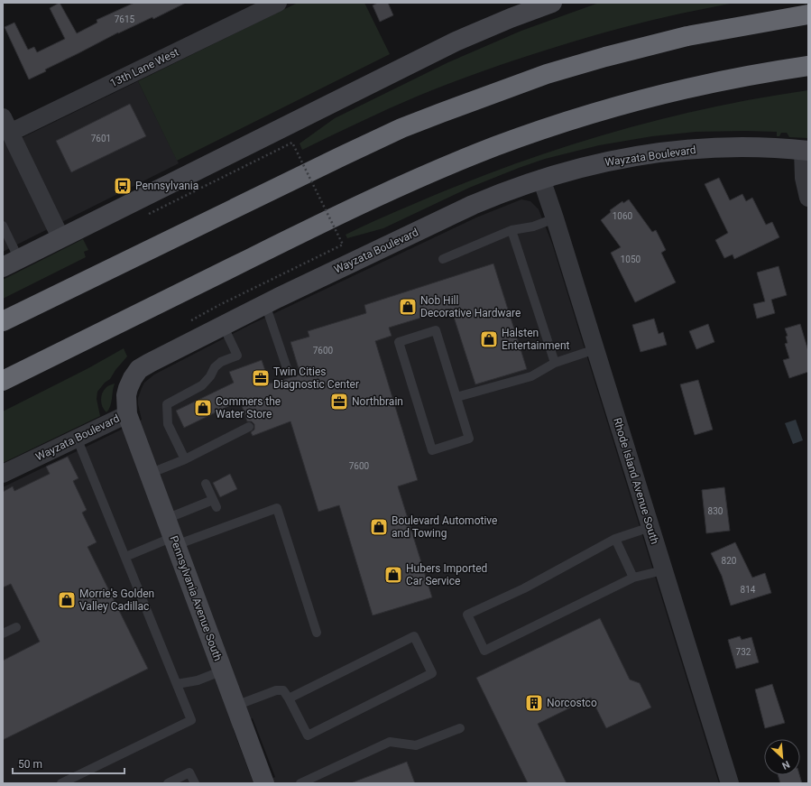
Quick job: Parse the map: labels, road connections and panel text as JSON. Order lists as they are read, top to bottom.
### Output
{
  "streets": {
    "street": [
      "13th Lane West",
      "Wayzata Boulevard",
      "Rhode Island Avenue South",
      "Pennsylvania Avenue South"
    ]
  },
  "crossings": [
    ["Wayzata Boulevard", "Rhode Island Avenue South"],
    ["Wayzata Boulevard", "Pennsylvania Avenue South"]
  ],
  "places": {
    "bus stop": ["Pennsylvania"],
    "shop": [
      "Nob Hill Decorative Hardware",
      "Halsten Entertainment",
      "Commers the Water Store",
      "Boulevard Automotive and Towing",
      "Hubers Imported Car Service",
      "Morrie's Golden Valley Cadillac"
    ],
    "office": ["Twin Cities Diagnostic Center", "Northbrain"],
    "building": ["Norcostco"]
  },
  "house_numbers": [
    "7615",
    "7601",
    "1060",
    "1050",
    "7600",
    "7600",
    "830",
    "820",
    "814",
    "732"
  ],
  "scale_bar": "50 m",
  "north": "bottom right"
}
